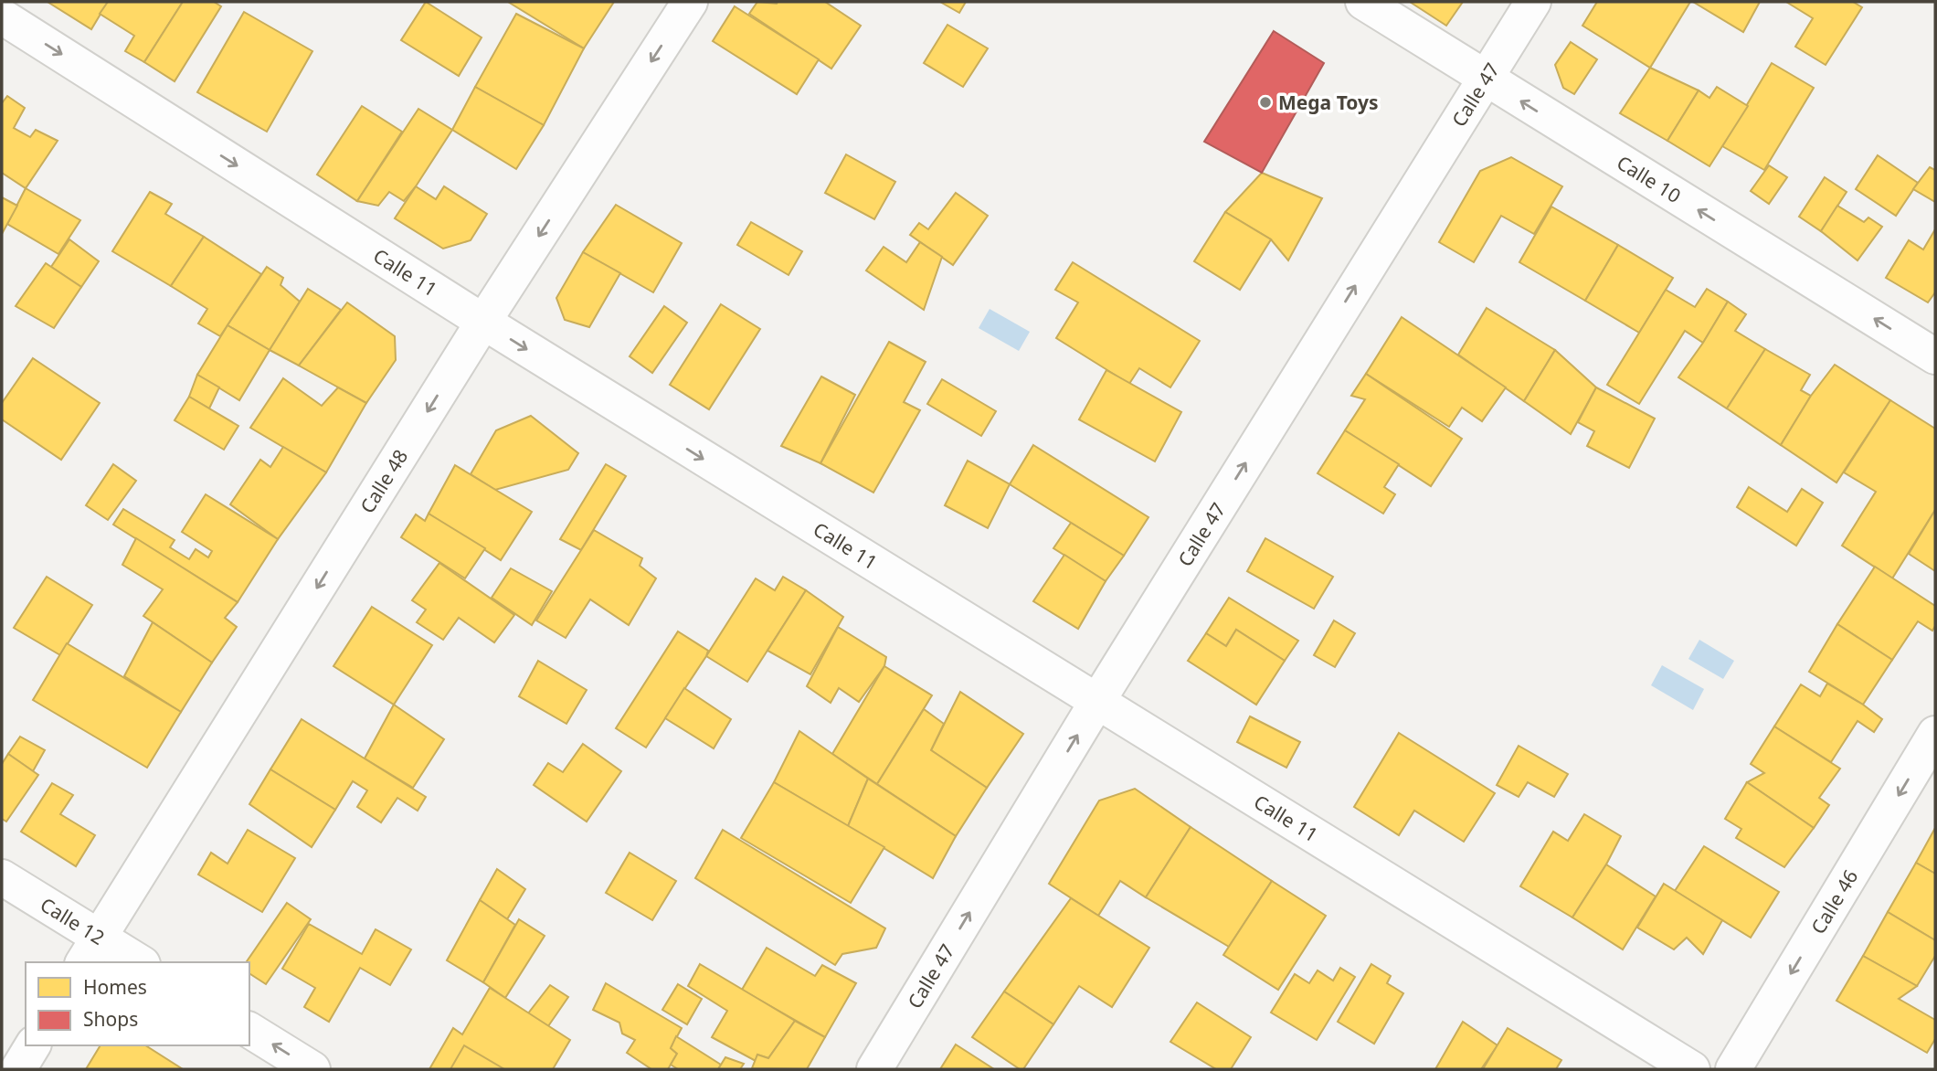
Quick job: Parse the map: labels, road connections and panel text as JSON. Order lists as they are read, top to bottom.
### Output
{
  "streets": {
    "street": [
      "Calle 47",
      "Calle 10",
      "Calle 11",
      "Calle 48",
      "Calle 46",
      "Calle 12"
    ]
  },
  "crossings": [
    ["Calle 47", "Calle 10"],
    ["Calle 47", "Calle 11"],
    ["Calle 11", "Calle 48"],
    ["Calle 48", "Calle 12"]
  ],
  "one_way": [
    "Calle 47",
    "Calle 10",
    "Calle 11",
    "Calle 48",
    "Calle 46"
  ],
  "places": ["Mega Toys"],
  "legend": ["Homes", "Shops"]
}
